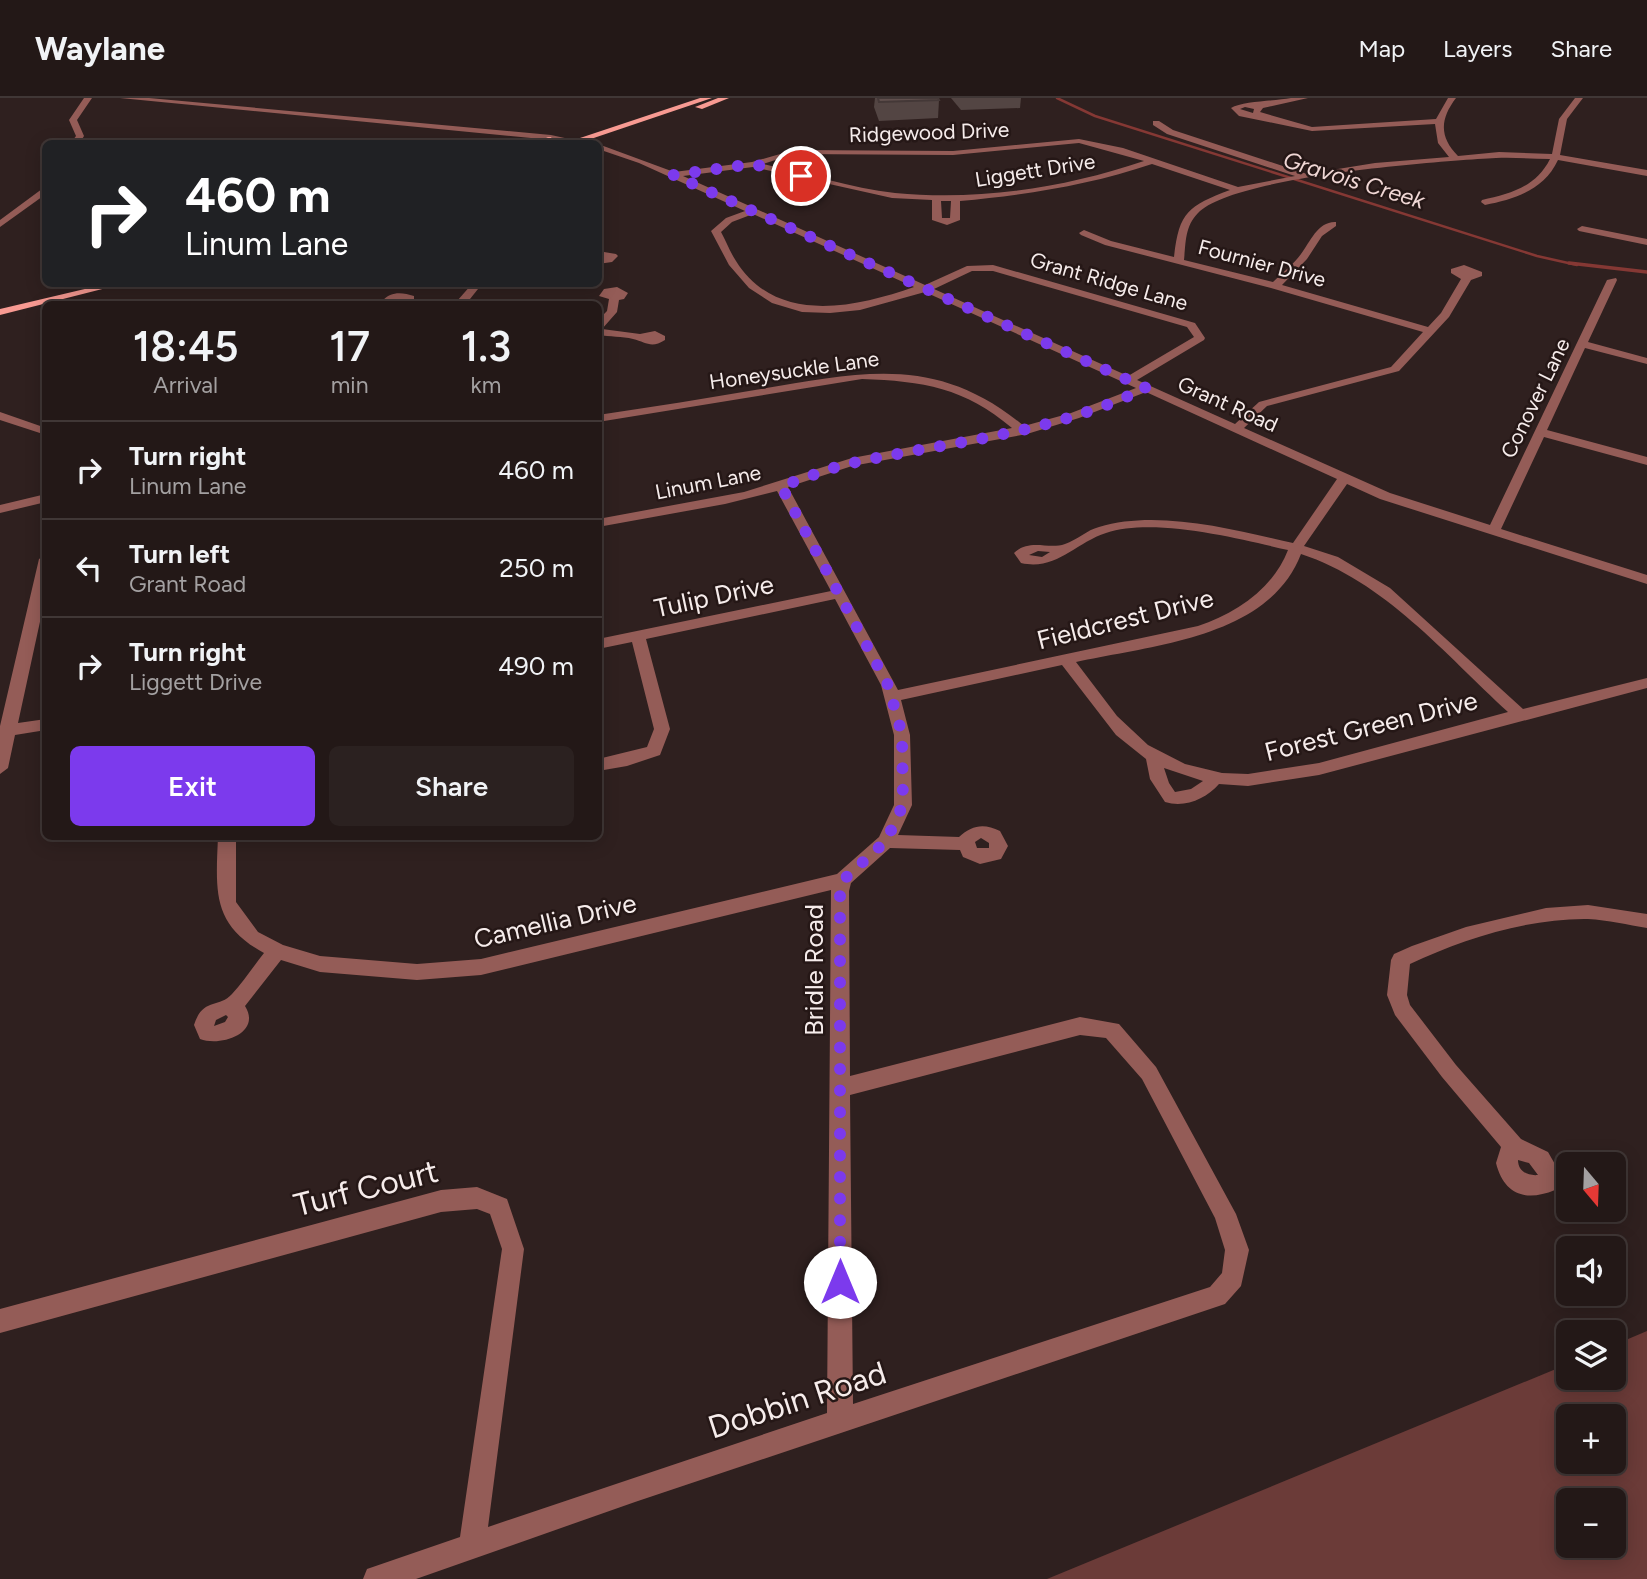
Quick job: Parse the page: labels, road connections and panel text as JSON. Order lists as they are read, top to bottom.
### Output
{
  "streets": {
    "street": [
      "Ridgewood Drive",
      "Liggett Drive",
      "Fournier Drive",
      "Grant Ridge Lane",
      "Honeysuckle Lane",
      "Conover Lane",
      "Grant Road",
      "Linum Lane",
      "Tulip Drive",
      "Fieldcrest Drive",
      "Forest Green Drive",
      "Camellia Drive",
      "Bridle Road",
      "Turf Court",
      "Dobbin Road"
    ]
  },
  "crossings": [
    ["Ridgewood Drive", "Liggett Drive"],
    ["Liggett Drive", "Grant Road"],
    ["Grant Ridge Lane", "Grant Road"],
    ["Honeysuckle Lane", "Linum Lane"],
    ["Conover Lane", "Grant Road"],
    ["Grant Road", "Linum Lane"],
    ["Grant Road", "Fieldcrest Drive"],
    ["Linum Lane", "Bridle Road"],
    ["Tulip Drive", "Bridle Road"],
    ["Fieldcrest Drive", "Forest Green Drive"],
    ["Fieldcrest Drive", "Bridle Road"],
    ["Camellia Drive", "Bridle Road"],
    ["Bridle Road", "Dobbin Road"],
    ["Turf Court", "Dobbin Road"]
  ],
  "water": ["Gravois Creek"],
  "north": "bottom",
  "page": {
    "header": "Waylane",
    "nav": ["Map", "Layers", "Share"],
    "turn": ["460 m", "Linum Lane"],
    "eta": [
      "18:45",
      "Arrival",
      "17",
      "min",
      "1.3",
      "km"
    ],
    "list": [
      {
        "name": "Turn right",
        "note": "Linum Lane",
        "value": "460 m"
      },
      {
        "name": "Turn left",
        "note": "Grant Road",
        "value": "250 m"
      },
      {
        "name": "Turn right",
        "note": "Liggett Drive",
        "value": "490 m"
      }
    ],
    "buttons": ["Exit", "Share"],
    "map_buttons": ["+", "−"]
  }
}
